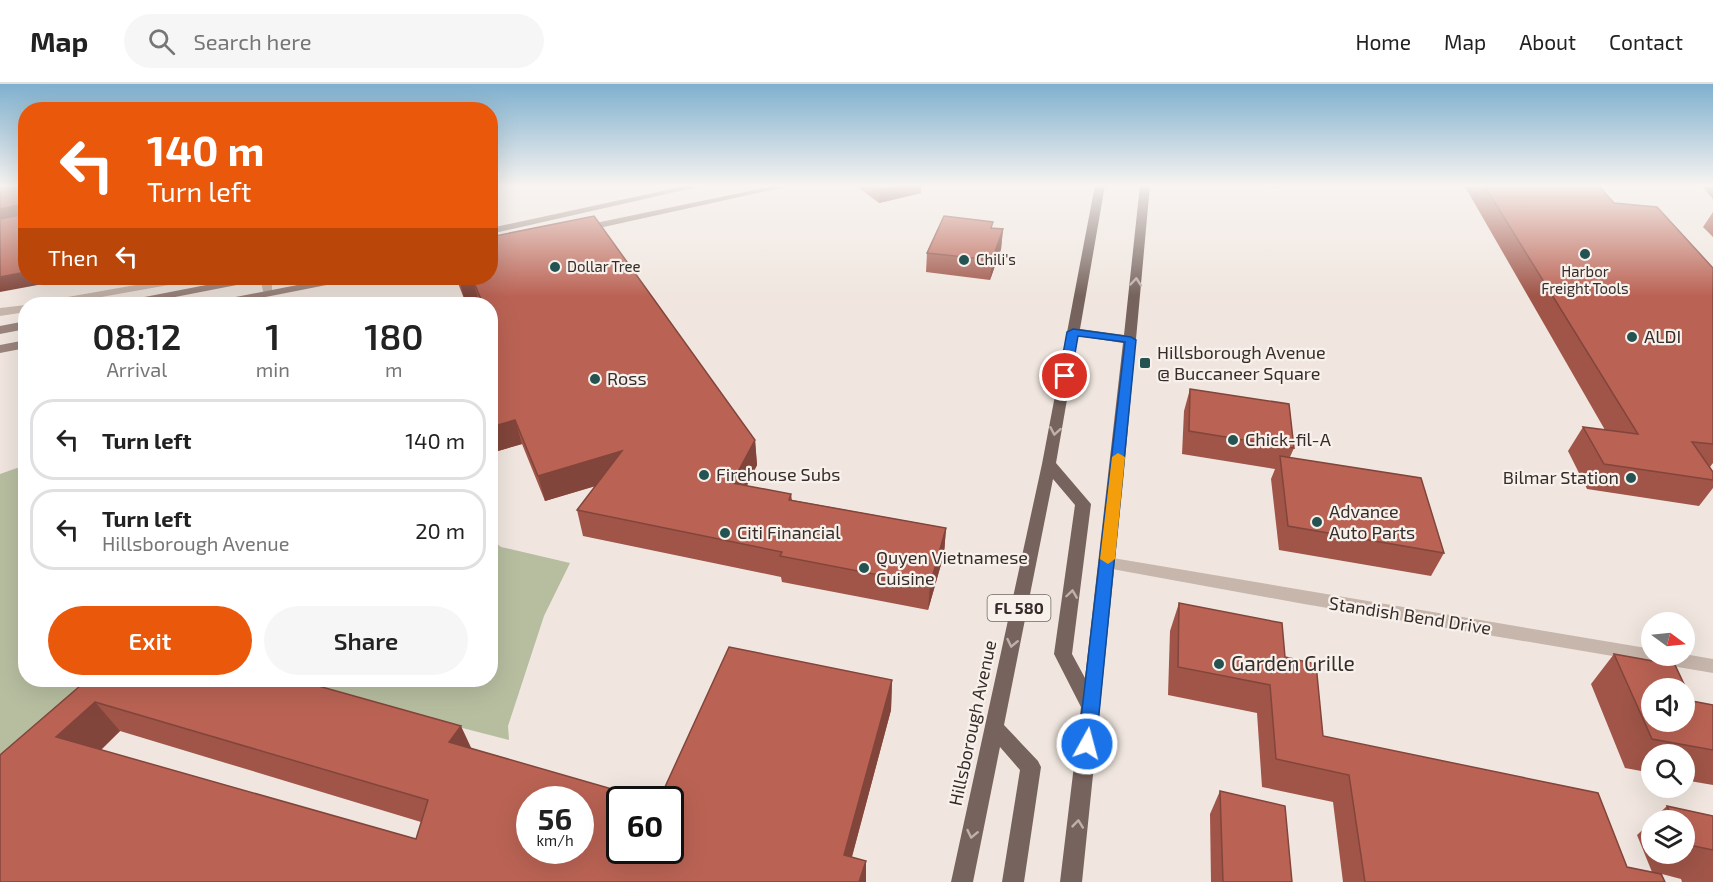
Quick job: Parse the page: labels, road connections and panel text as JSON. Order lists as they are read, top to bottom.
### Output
{
  "streets": {
    "main road": ["FL 580", "Hillsborough Avenue"],
    "street": ["Standish Bend Drive"]
  },
  "places": {
    "other": [
      "Harbor Freight Tools",
      "Chili's",
      "Dollar Tree",
      "ALDI",
      "Ross",
      "Chick-fil-A",
      "Firehouse Subs",
      "Bilmar Station",
      "Advance Auto Parts",
      "Citi Financial",
      "Quyen Vietnamese Cuisine",
      "Garden Grille"
    ],
    "transit": ["Hillsborough Avenue @ Buccaneer Square"]
  },
  "north": "right",
  "page": {
    "header": "Map",
    "search": "Search here",
    "nav": [
      "Home",
      "Map",
      "About",
      "Contact"
    ],
    "turn": ["140 m", "Turn left"],
    "then": "Then",
    "eta": [
      "08:12",
      "Arrival",
      "1",
      "min",
      "180",
      "m"
    ],
    "list": [
      {
        "name": "Turn left",
        "value": "140 m"
      },
      {
        "name": "Turn left",
        "note": "Hillsborough Avenue",
        "value": "20 m"
      }
    ],
    "buttons": ["Exit", "Share"],
    "speed": "56 km/h",
    "limit": "60"
  }
}
